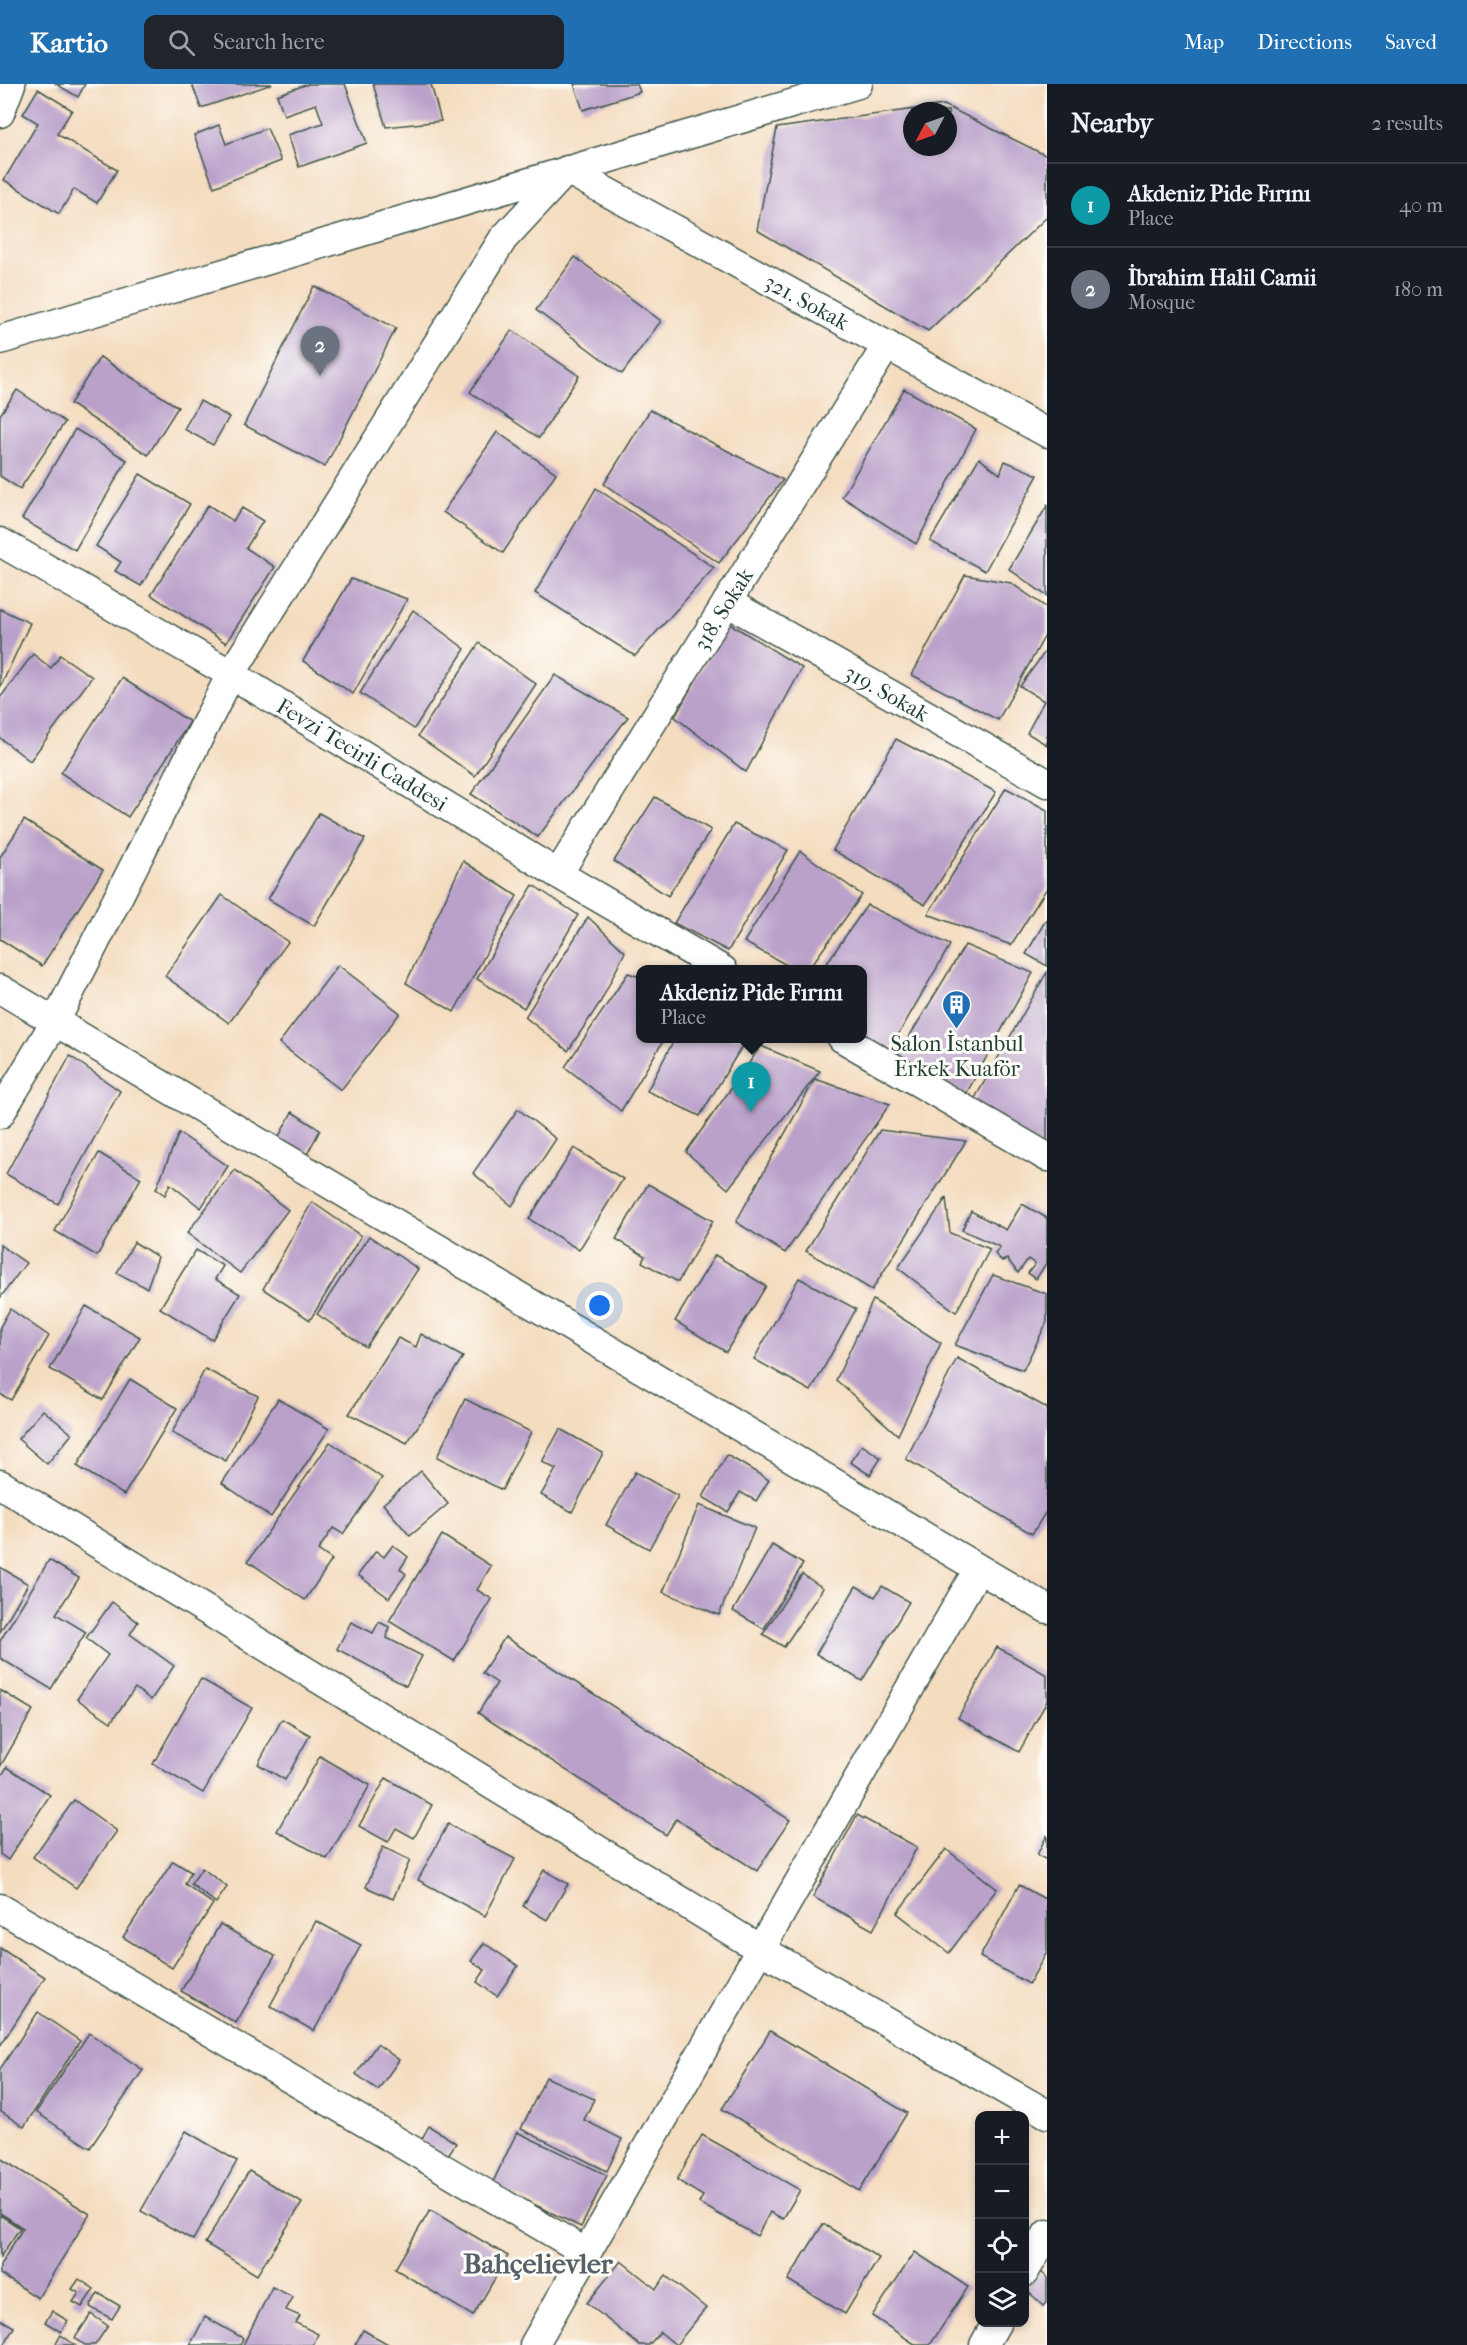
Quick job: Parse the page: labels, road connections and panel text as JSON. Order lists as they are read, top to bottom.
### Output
{
  "streets": {
    "street": [
      "321. Sokak",
      "318. Sokak",
      "319. Sokak",
      "Fevzi Tecirli Caddesi"
    ]
  },
  "crossings": [
    ["321. Sokak", "318. Sokak"],
    ["318. Sokak", "319. Sokak"],
    ["318. Sokak", "Fevzi Tecirli Caddesi"]
  ],
  "districts": ["Bahçelievler"],
  "places": {
    "building": ["Salon İstanbul Erkek Kuaför"]
  },
  "north": "bottom left",
  "page": {
    "header": "Kartio",
    "search": "Search here",
    "nav": ["Map", "Directions", "Saved"],
    "heading": ["Nearby", "2 results"],
    "list": [
      {
        "mark": "1",
        "name": "Akdeniz Pide Fırını",
        "note": "Place",
        "value": "40 m"
      },
      {
        "mark": "2",
        "name": "İbrahim Halil Camii",
        "note": "Mosque",
        "value": "180 m"
      }
    ],
    "pins": ["2", "1"],
    "popup": ["Akdeniz Pide Fırını", "Place"],
    "map_buttons": ["+", "−"]
  }
}
